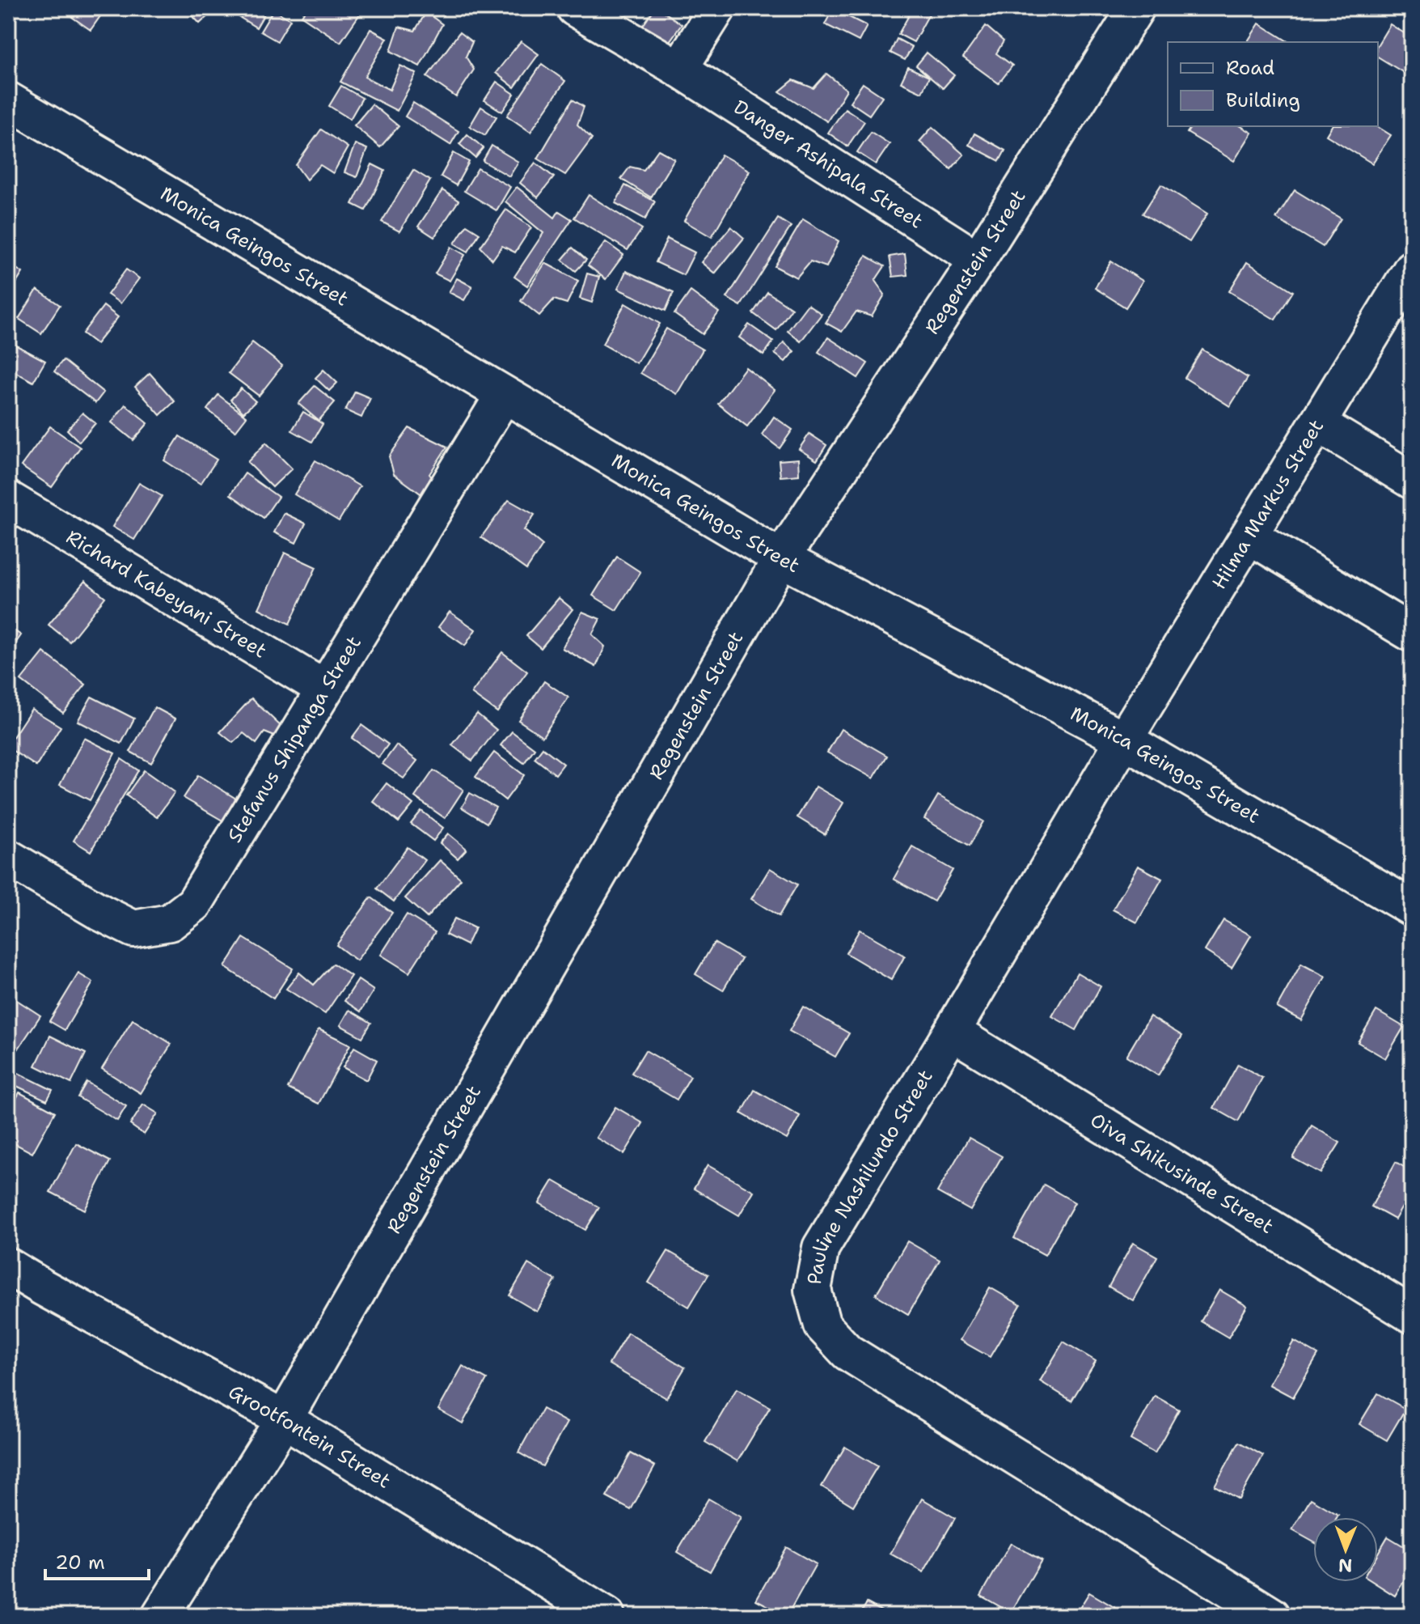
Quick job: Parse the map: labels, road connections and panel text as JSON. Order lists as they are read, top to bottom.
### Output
{
  "streets": {
    "street": [
      "Danger Ashipala Street",
      "Monica Geingos Street",
      "Regenstein Street",
      "Hilma Markus Street",
      "Richard Kabeyani Street",
      "Stefanus Shipanga Street",
      "Oiva Shikusinde Street",
      "Pauline Nashilundo Street",
      "Grootfontein Street"
    ]
  },
  "crossings": [
    ["Danger Ashipala Street", "Regenstein Street"],
    ["Monica Geingos Street", "Regenstein Street"],
    ["Monica Geingos Street", "Hilma Markus Street"],
    ["Monica Geingos Street", "Stefanus Shipanga Street"],
    ["Monica Geingos Street", "Pauline Nashilundo Street"],
    ["Regenstein Street", "Grootfontein Street"],
    ["Hilma Markus Street", "Pauline Nashilundo Street"],
    ["Richard Kabeyani Street", "Stefanus Shipanga Street"],
    ["Oiva Shikusinde Street", "Pauline Nashilundo Street"]
  ],
  "legend": ["Road", "Building"],
  "scale_bar": "20 m",
  "north": "bottom"
}
